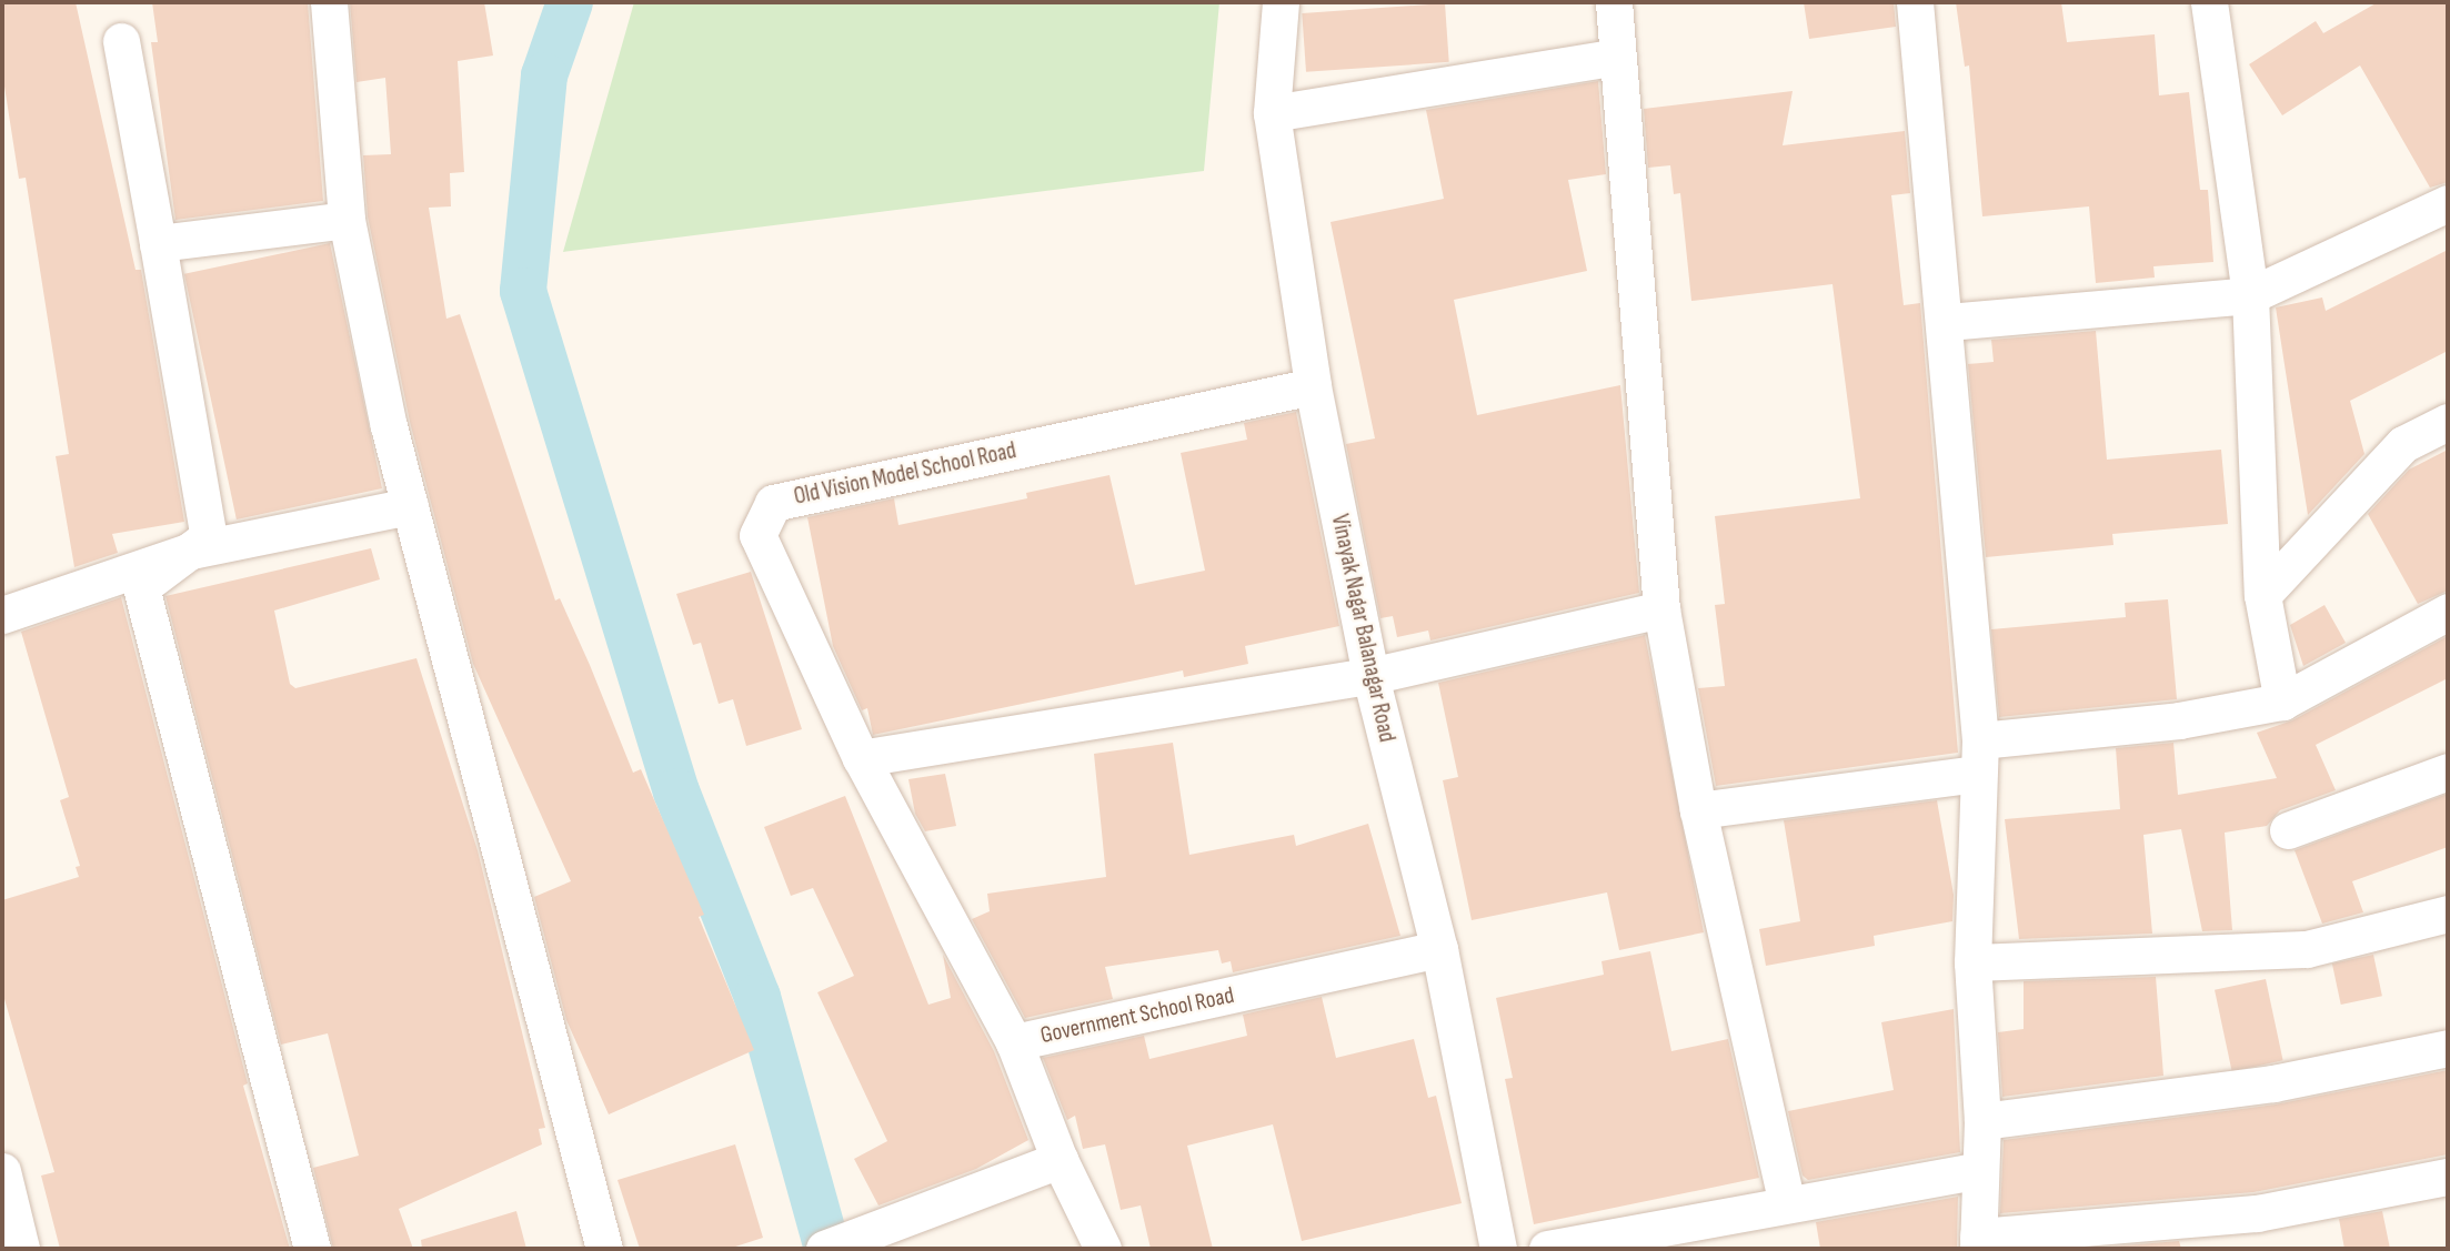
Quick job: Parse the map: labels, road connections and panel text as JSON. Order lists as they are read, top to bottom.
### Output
{
  "streets": {
    "street": ["Old Vision Model School Road", "Vinayak Nagar Balanagar Road", "Government School Road"]
  },
  "crossings": [
    ["Old Vision Model School Road", "Vinayak Nagar Balanagar Road"],
    ["Old Vision Model School Road", "Government School Road"],
    ["Vinayak Nagar Balanagar Road", "Government School Road"]
  ]
}
